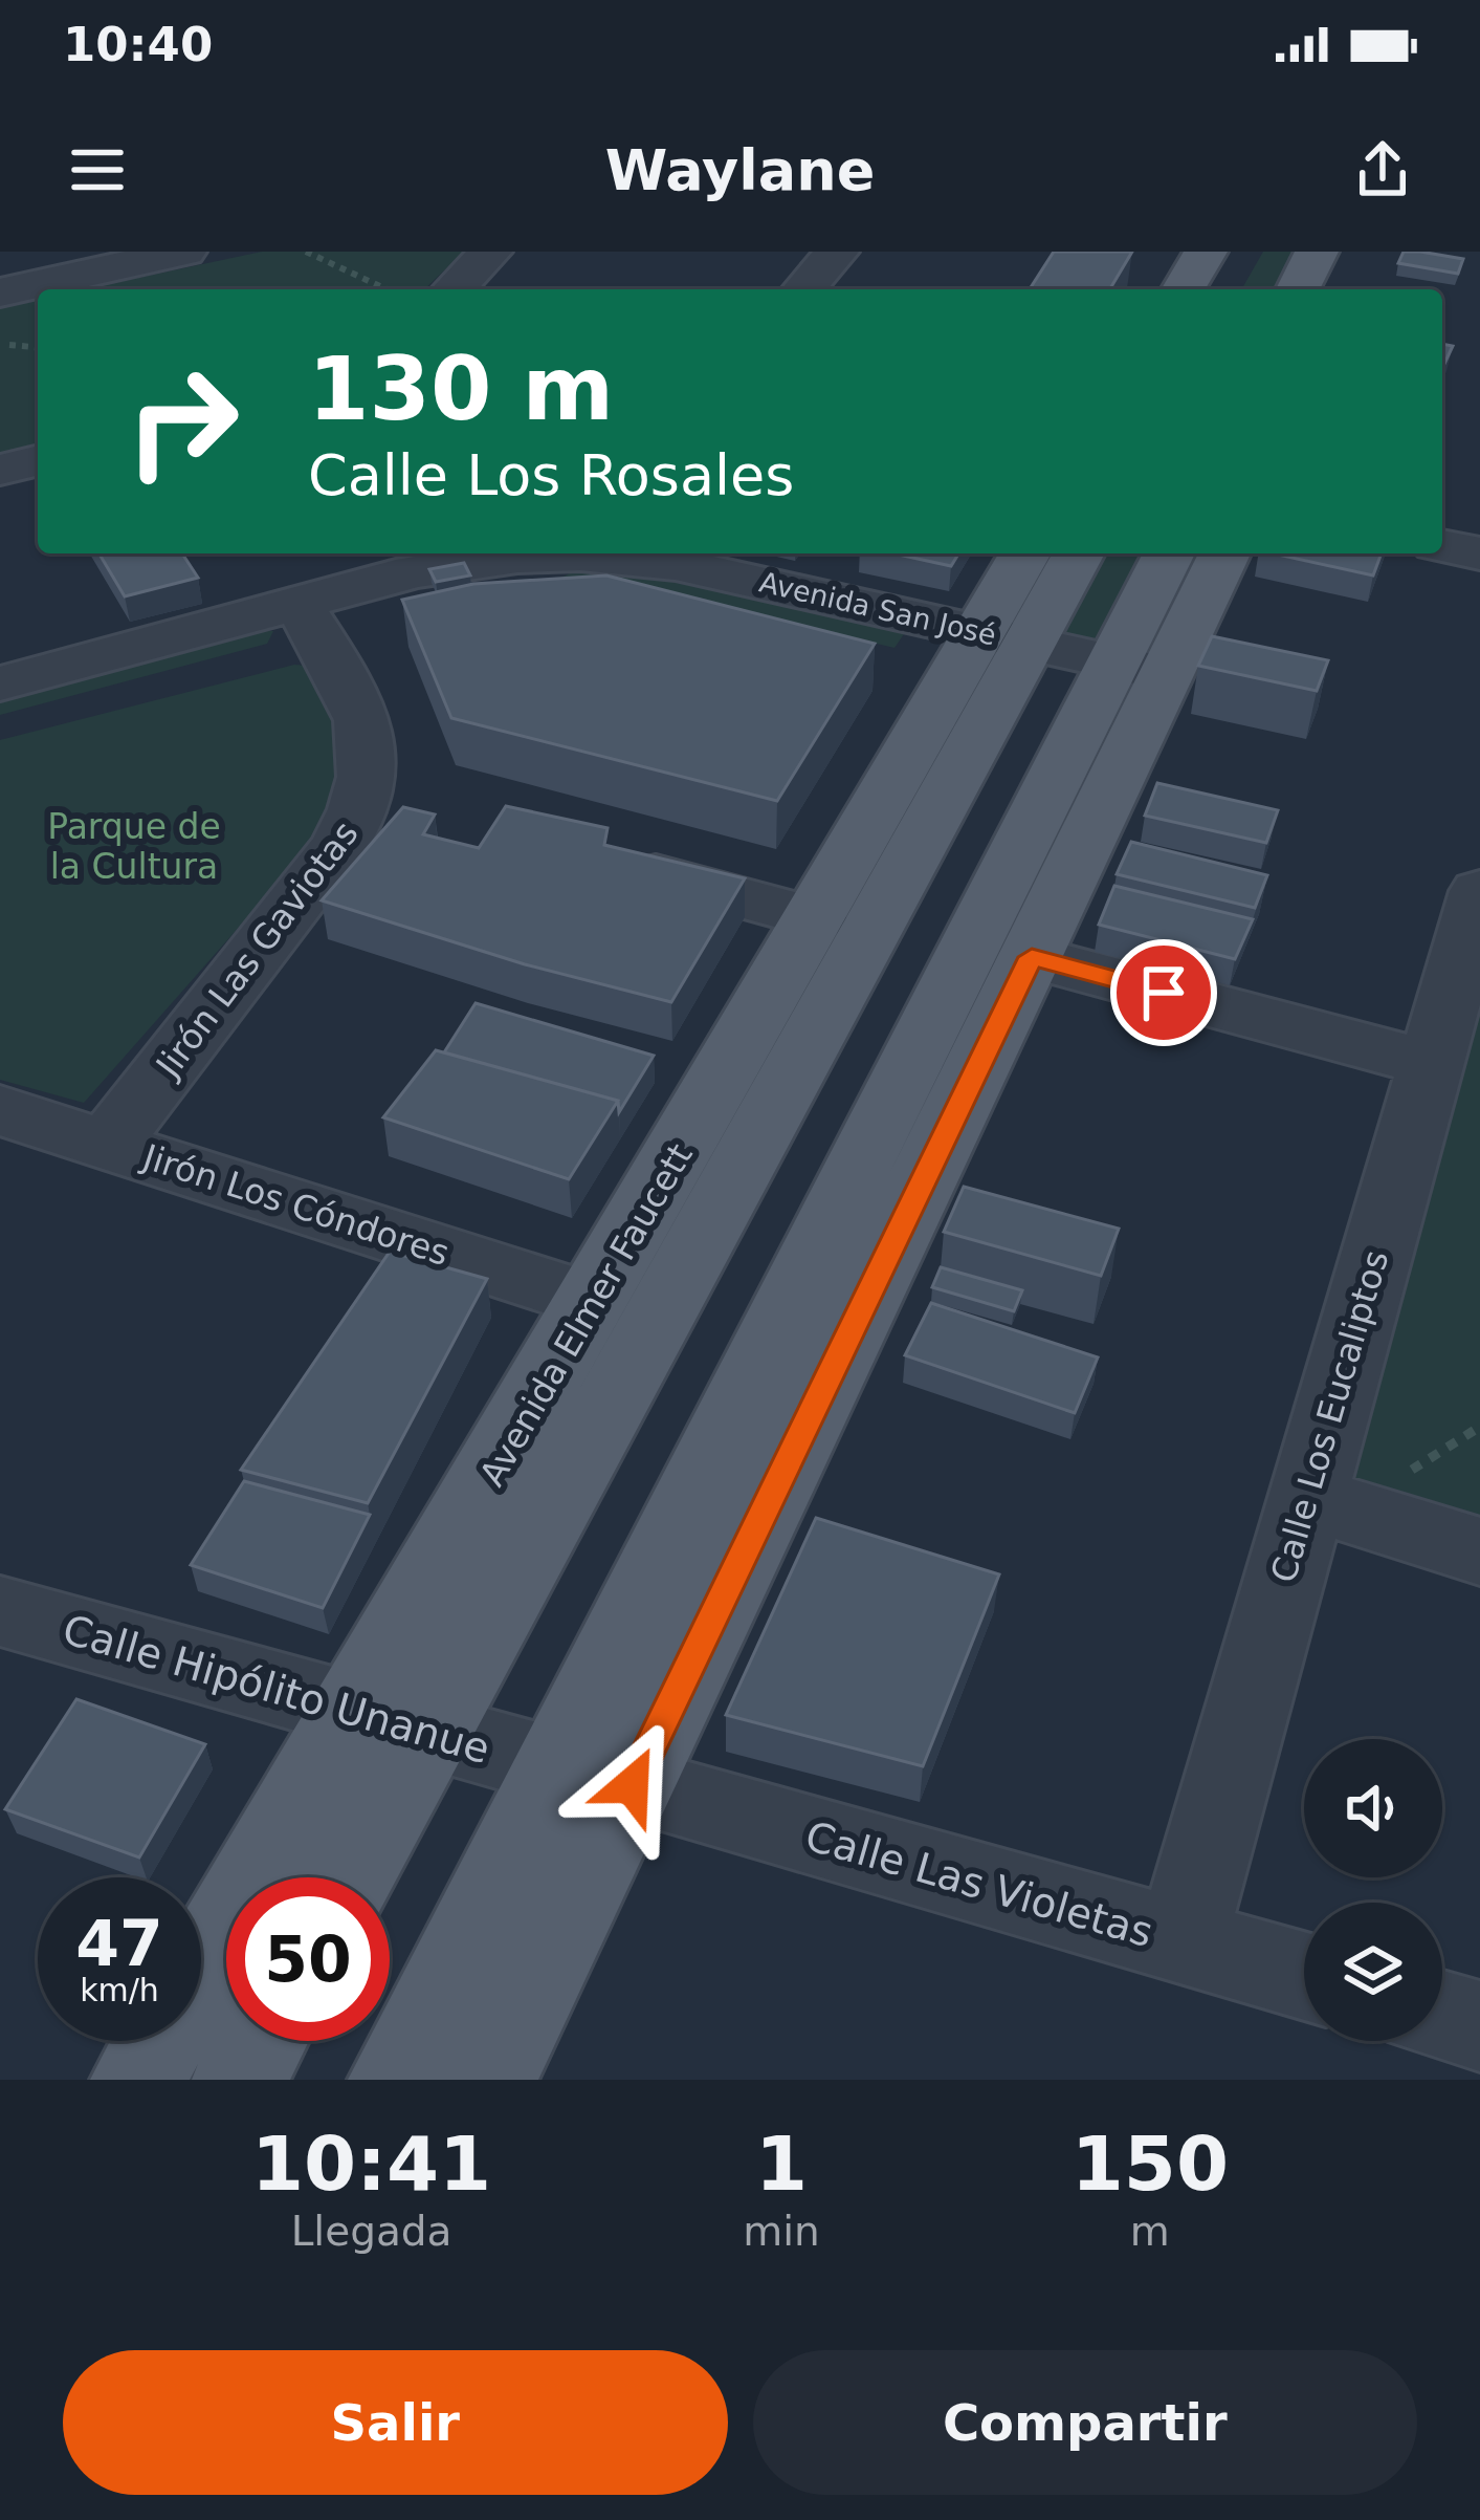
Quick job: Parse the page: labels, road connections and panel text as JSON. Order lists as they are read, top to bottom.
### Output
{
  "streets": {
    "main road": ["Avenida Elmer Faucett"],
    "street": [
      "Avenida San José",
      "Jirón Las Gaviotas",
      "Jirón Los Cóndores",
      "Calle Los Eucaliptos",
      "Calle Hipólito Unanue",
      "Calle Las Violetas"
    ]
  },
  "crossings": [
    ["Avenida San José", "Jirón Las Gaviotas"],
    ["Avenida San José", "Avenida Elmer Faucett"],
    ["Jirón Las Gaviotas", "Jirón Los Cóndores"],
    ["Jirón Los Cóndores", "Avenida Elmer Faucett"],
    ["Avenida Elmer Faucett", "Calle Hipólito Unanue"],
    ["Calle Los Eucaliptos", "Calle Las Violetas"],
    ["Calle Hipólito Unanue", "Calle Las Violetas"]
  ],
  "parks": ["Parque de la Cultura"],
  "page": {
    "status": "10:40",
    "header": "Waylane",
    "turn": ["130 m", "Calle Los Rosales"],
    "speed": "47 km/h",
    "limit": "50",
    "eta": [
      "10:41",
      "Llegada",
      "1",
      "min",
      "150",
      "m"
    ],
    "buttons": ["Salir", "Compartir"]
  }
}
